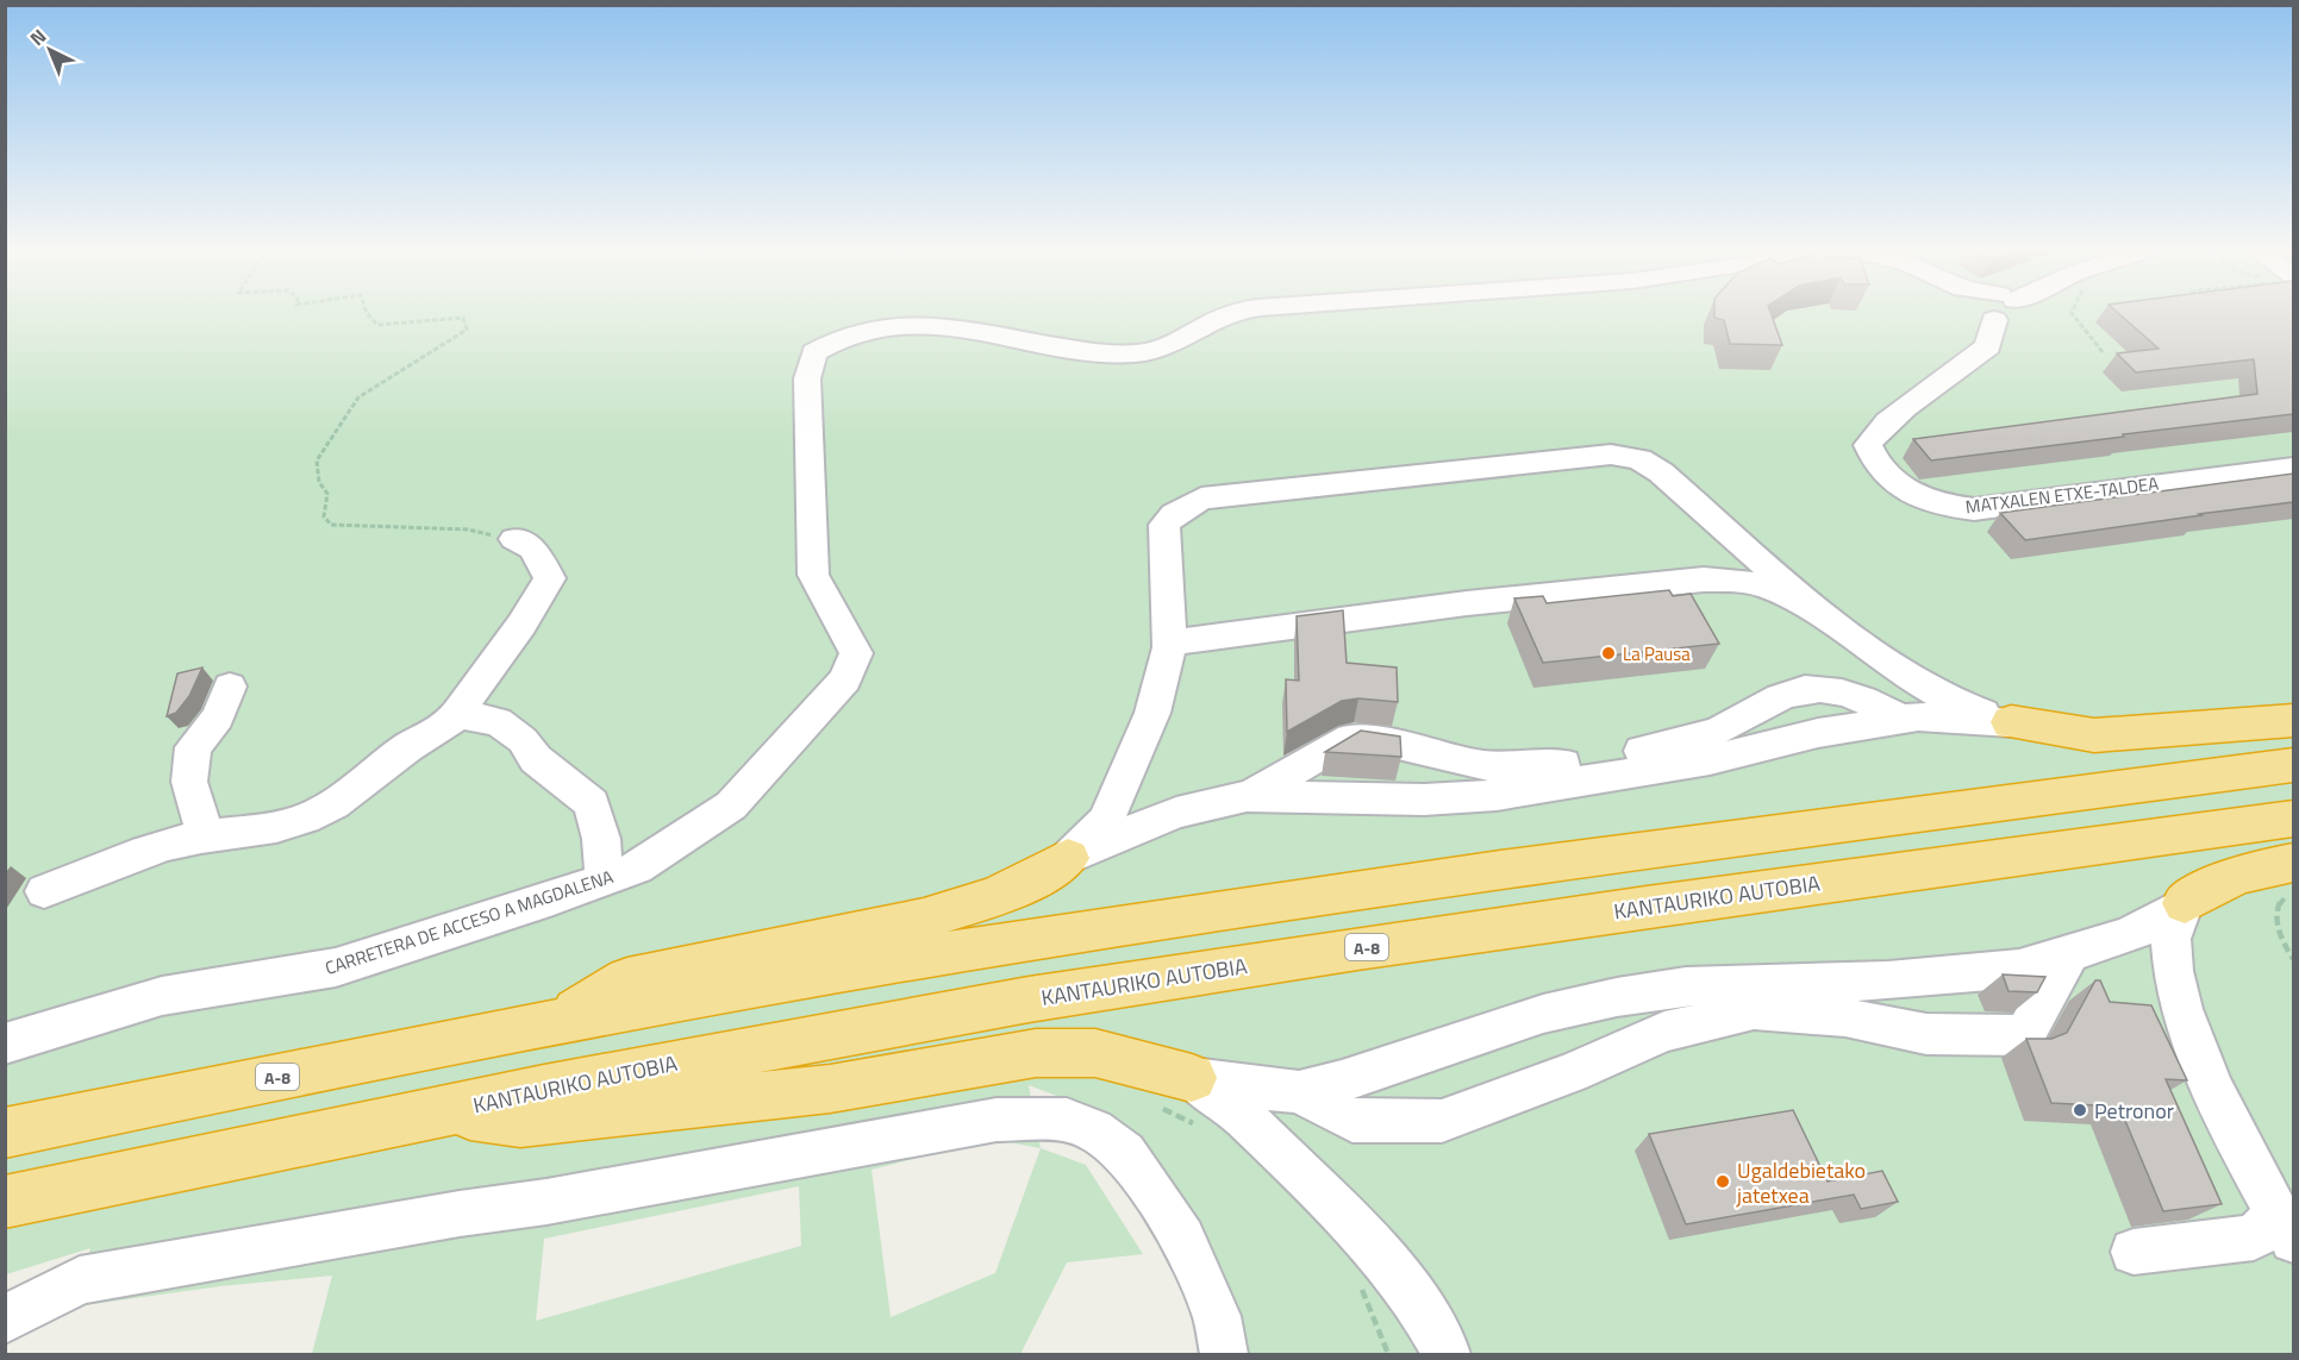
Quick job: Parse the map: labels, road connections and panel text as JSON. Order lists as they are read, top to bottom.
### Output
{
  "streets": {
    "highway": ["KANTAURIKO AUTOBIA", "A-8"],
    "street": ["MATXALEN ETXE-TALDEA", "CARRETERA DE ACCESO A MAGDALENA"]
  },
  "places": ["La Pausa", "Petronor", "Ugaldebietako jatetxea"],
  "north": "top left"
}
